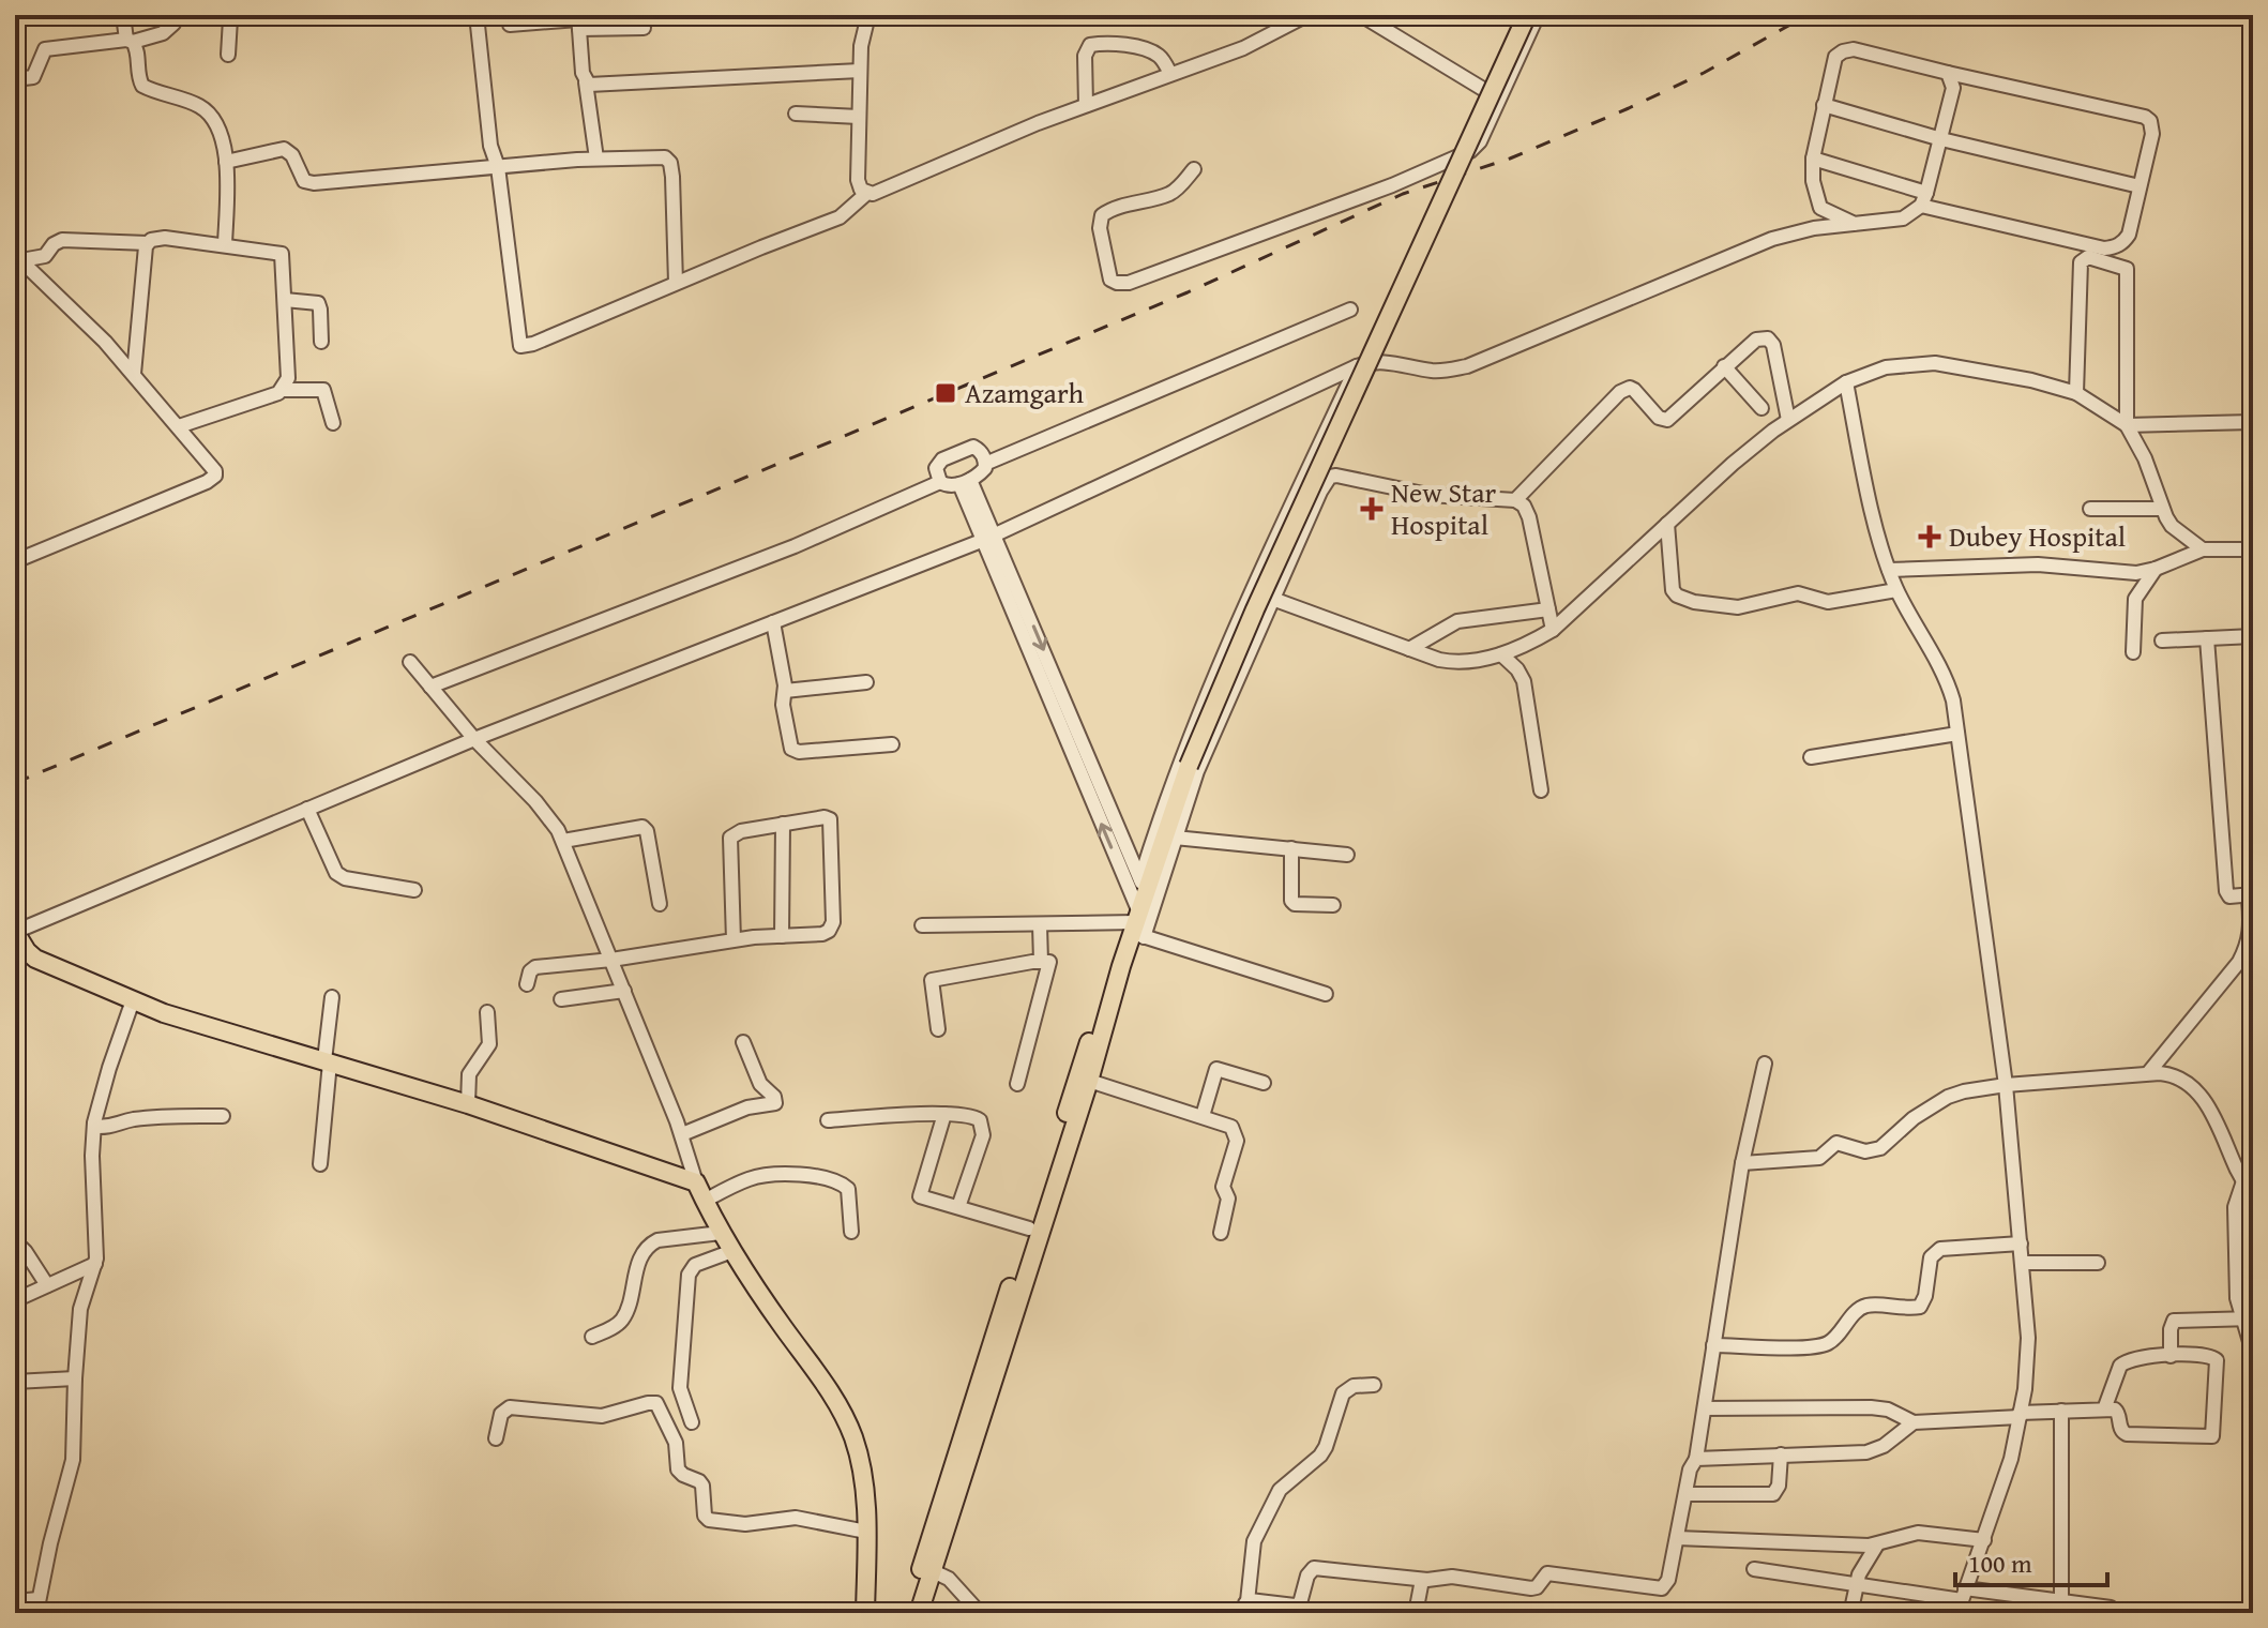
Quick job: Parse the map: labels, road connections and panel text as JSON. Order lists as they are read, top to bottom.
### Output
{
  "places": {
    "transit": ["Azamgarh"],
    "health": ["New Star Hospital", "Dubey Hospital"]
  },
  "scale_bar": "100 m"
}
